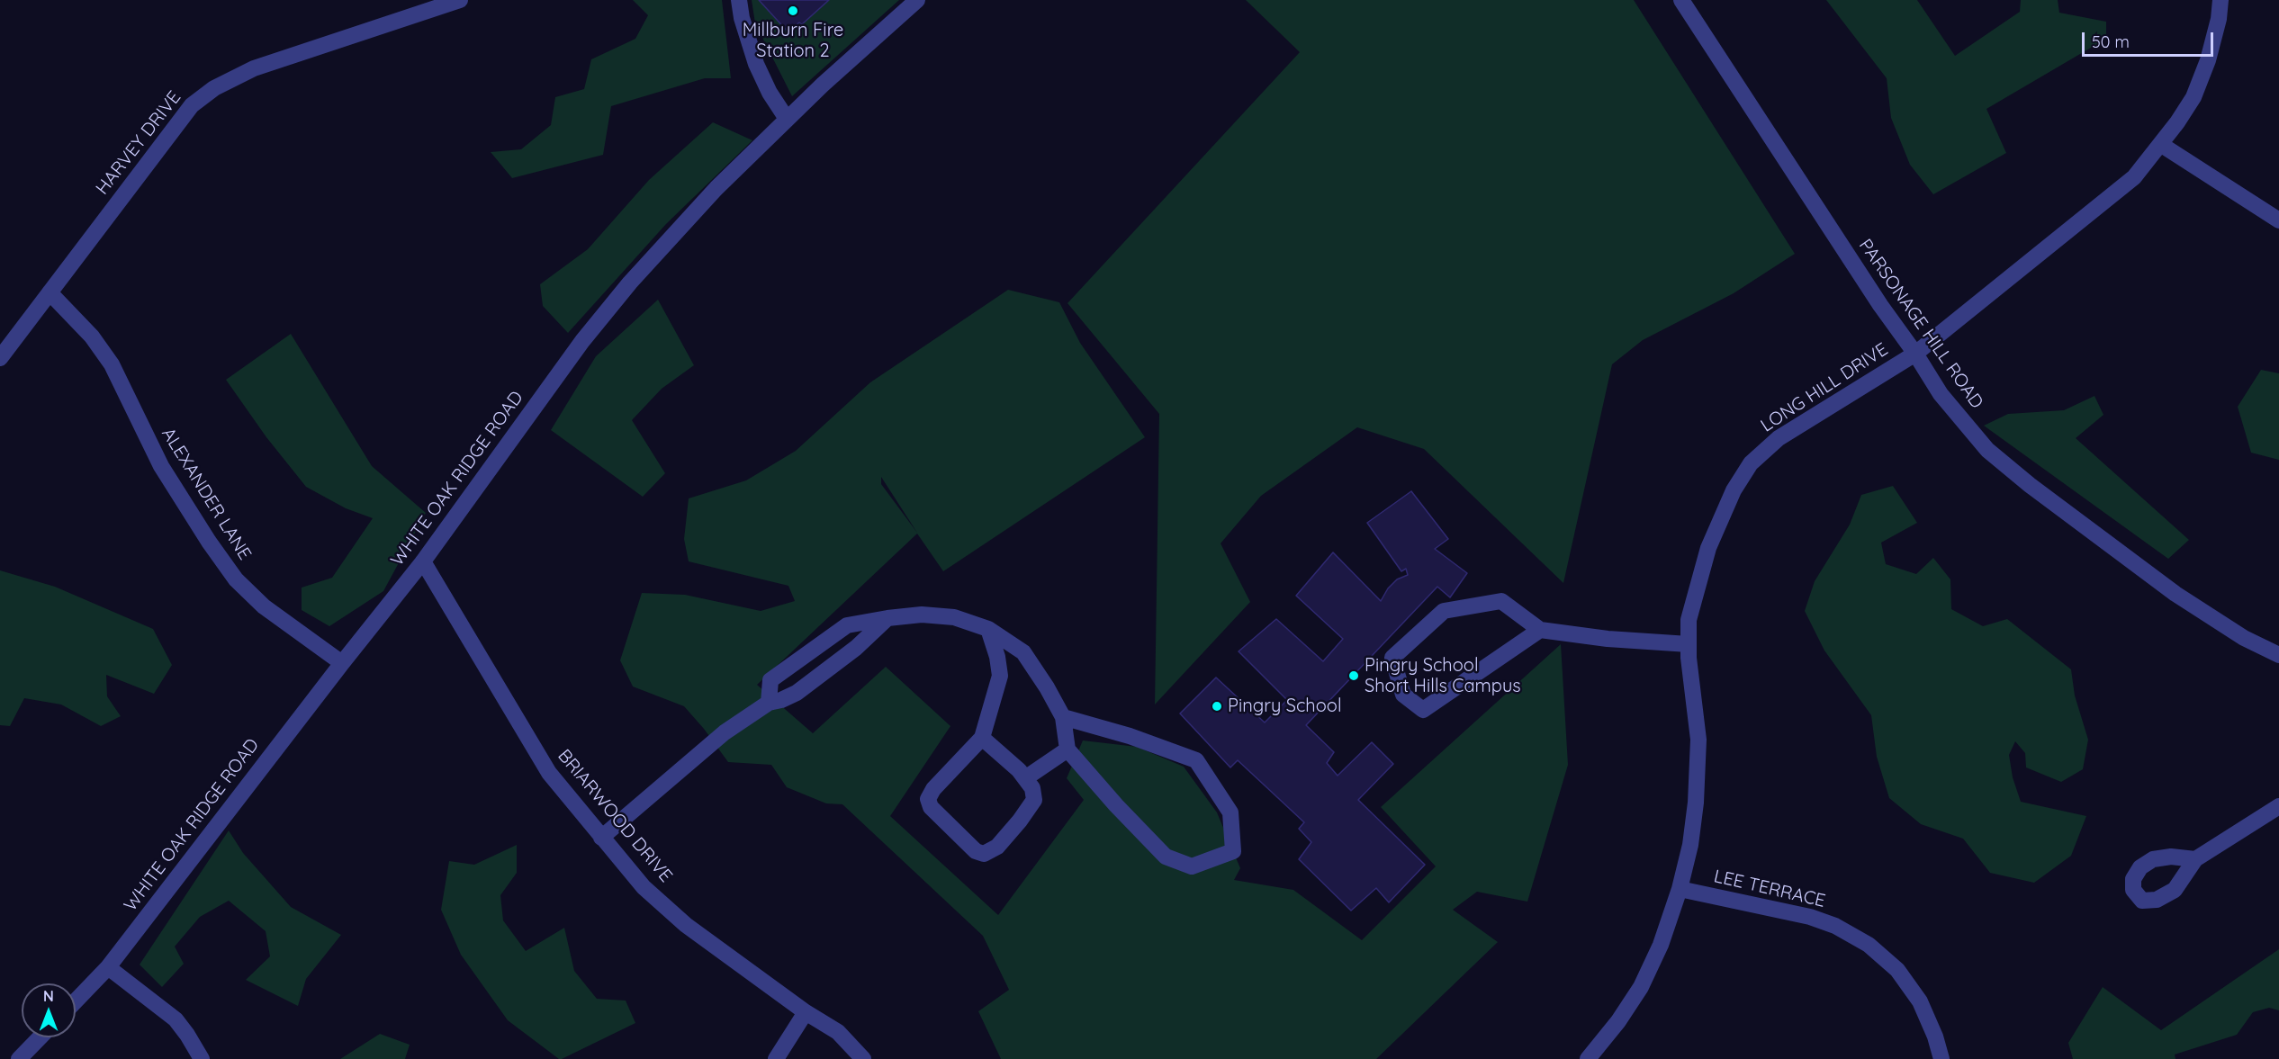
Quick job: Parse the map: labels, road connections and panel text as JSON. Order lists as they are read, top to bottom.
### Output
{
  "streets": {
    "street": [
      "HARVEY DRIVE",
      "PARSONAGE HILL ROAD",
      "LONG HILL DRIVE",
      "WHITE OAK RIDGE ROAD",
      "ALEXANDER LANE",
      "BRIARWOOD DRIVE",
      "LEE TERRACE"
    ]
  },
  "crossings": [
    ["HARVEY DRIVE", "ALEXANDER LANE"],
    ["PARSONAGE HILL ROAD", "LONG HILL DRIVE"],
    ["LONG HILL DRIVE", "LEE TERRACE"],
    ["WHITE OAK RIDGE ROAD", "ALEXANDER LANE"],
    ["WHITE OAK RIDGE ROAD", "BRIARWOOD DRIVE"]
  ],
  "places": ["Millburn Fire Station 2", "Pingry School Short Hills Campus", "Pingry School"],
  "scale_bar": "50 m",
  "north": "top"
}
